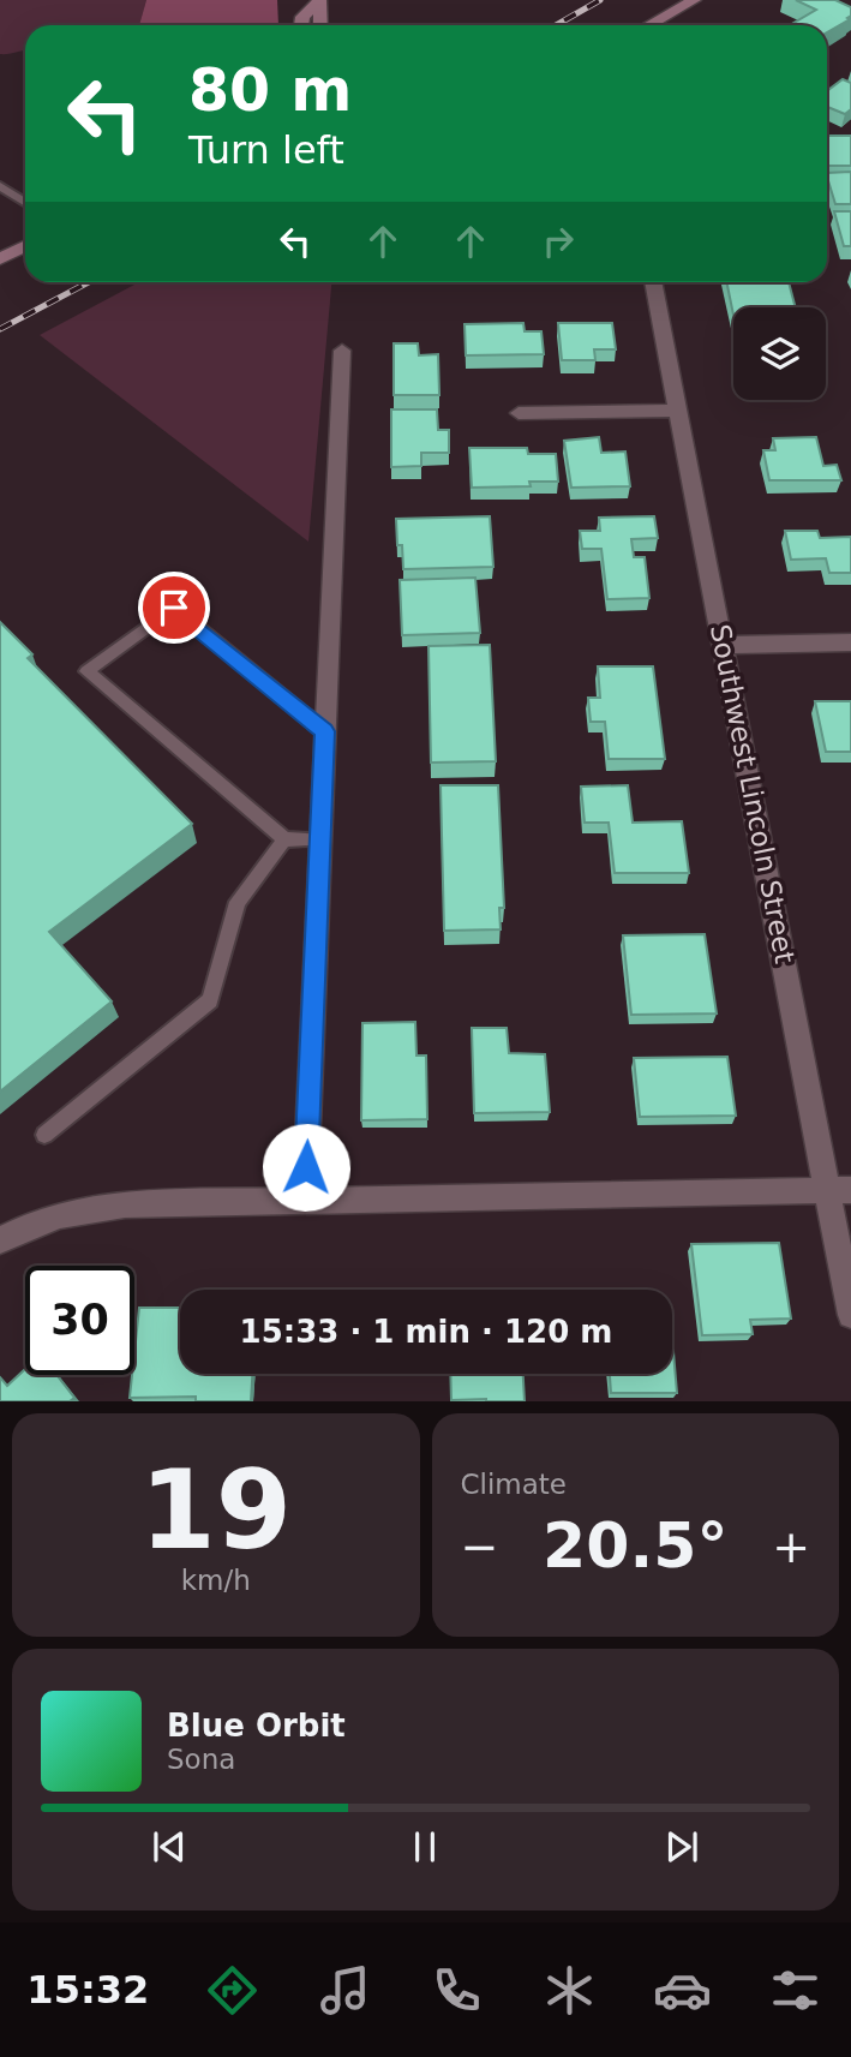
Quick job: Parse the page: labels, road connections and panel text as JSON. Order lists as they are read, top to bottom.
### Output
{
  "streets": {
    "street": ["Southwest Lincoln Street"]
  },
  "page": {
    "turn": ["80 m", "Turn left"],
    "limit": "30",
    "trip": "15:33 · 1 min · 120 m",
    "tile": [
      ["19", "km/h"],
      "Climate"
    ],
    "heat": ["−", "20.5°", "+"],
    "song": ["Blue Orbit", "Sona"],
    "tabs": "15:32"
  }
}
